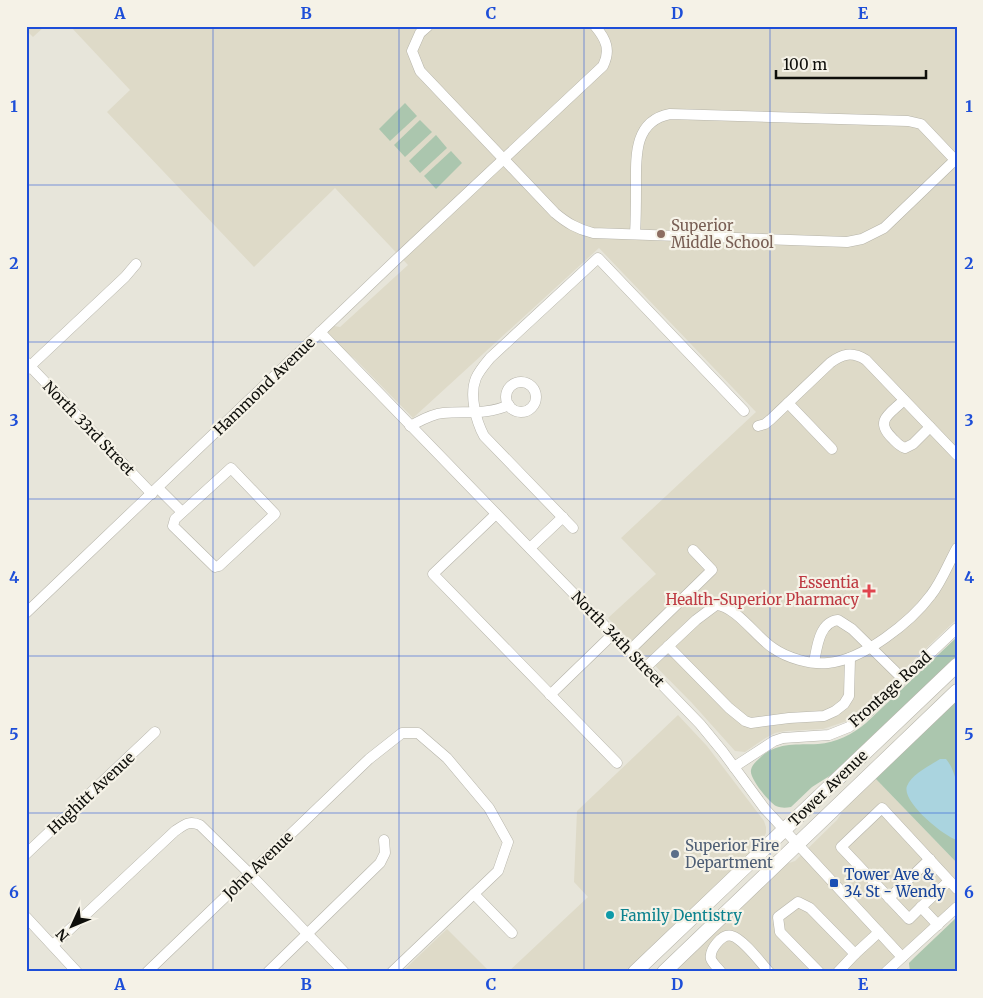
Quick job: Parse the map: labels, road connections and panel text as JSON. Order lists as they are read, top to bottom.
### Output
{
  "streets": {
    "main road": ["Tower Avenue"],
    "street": [
      "Hammond Avenue",
      "North 33rd Street",
      "North 34th Street",
      "Frontage Road",
      "Hughitt Avenue",
      "John Avenue"
    ]
  },
  "crossings": [
    ["Hammond Avenue", "North 33rd Street"],
    ["Hammond Avenue", "North 34th Street"],
    ["North 34th Street", "Frontage Road"],
    ["North 34th Street", "Tower Avenue"]
  ],
  "places": {
    "other": ["Superior Middle School", "Superior Fire Department", "Family Dentistry"],
    "health": ["Essentia Health-Superior Pharmacy"],
    "transit": ["Tower Ave & 34 St - Wendy"]
  },
  "scale_bar": "100 m",
  "north": "bottom left",
  "grid": {
    "columns": [
      "A",
      "B",
      "C",
      "D",
      "E"
    ],
    "rows": [
      "1",
      "2",
      "3",
      "4",
      "5",
      "6"
    ]
  }
}
